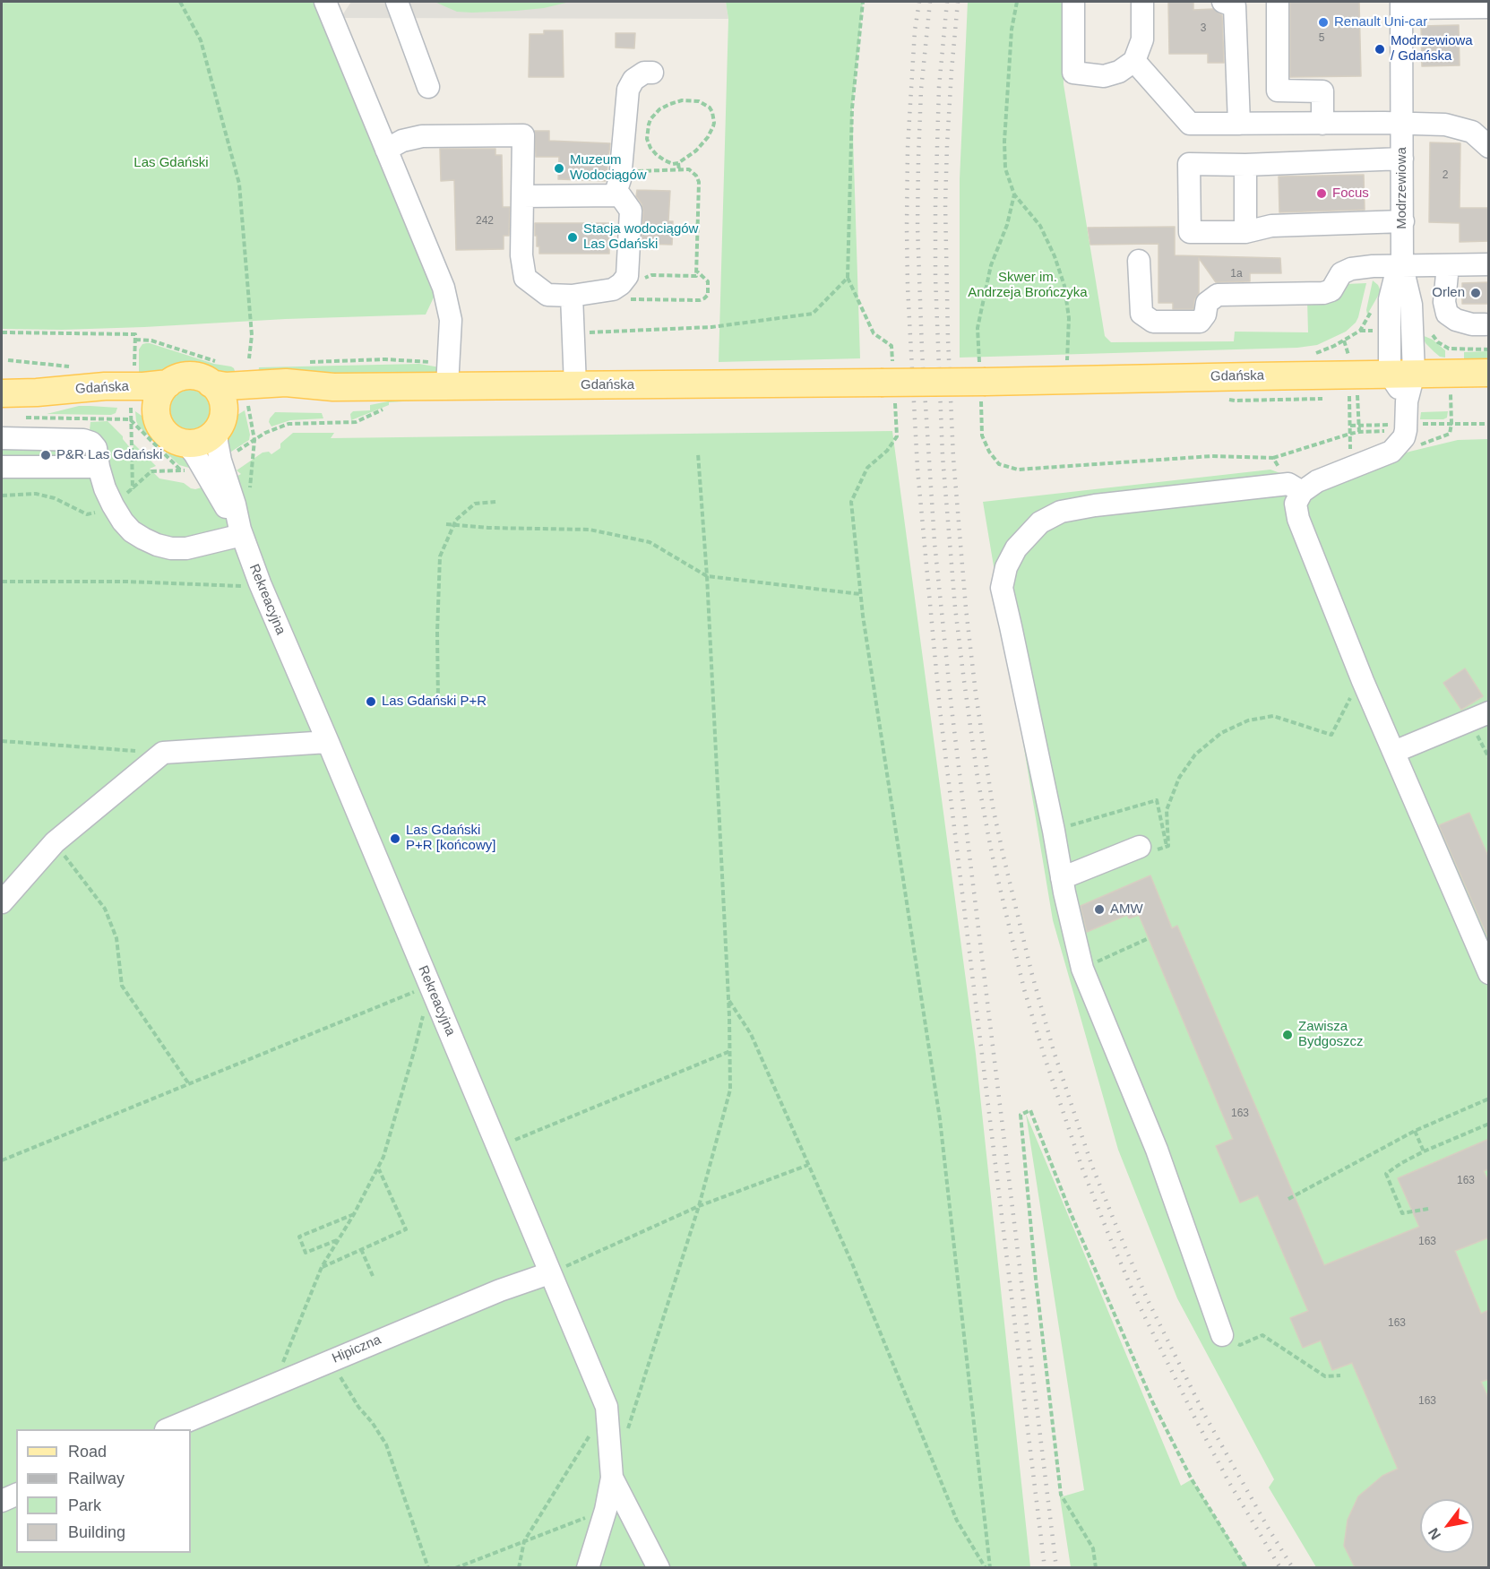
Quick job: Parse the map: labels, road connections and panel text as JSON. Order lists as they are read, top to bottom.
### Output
{
  "streets": {
    "main road": ["Gdańska"],
    "street": ["Modrzewiowa", "Rekreacyjna", "Hipiczna"]
  },
  "crossings": [
    ["Modrzewiowa", "Gdańska"],
    ["Gdańska", "Rekreacyjna"],
    ["Rekreacyjna", "Hipiczna"]
  ],
  "parks": ["Las Gdański", "Skwer im. Andrzeja Brończyka"],
  "places": [
    "Renault Uni-car",
    "Modrzewiowa / Gdańska",
    "Muzeum Wodociągów",
    "Focus",
    "Stacja wodociągów Las Gdański",
    "Orlen",
    "P&R Las Gdański",
    "Las Gdański P+R",
    "Las Gdański P+R [końcowy]",
    "AMW",
    "Zawisza Bydgoszcz"
  ],
  "house_numbers": [
    "3",
    "5",
    "2",
    "242",
    "1a",
    "163",
    "163",
    "163",
    "163",
    "163"
  ],
  "legend": [
    "Road",
    "Railway",
    "Park",
    "Building"
  ],
  "north": "bottom left"
}
